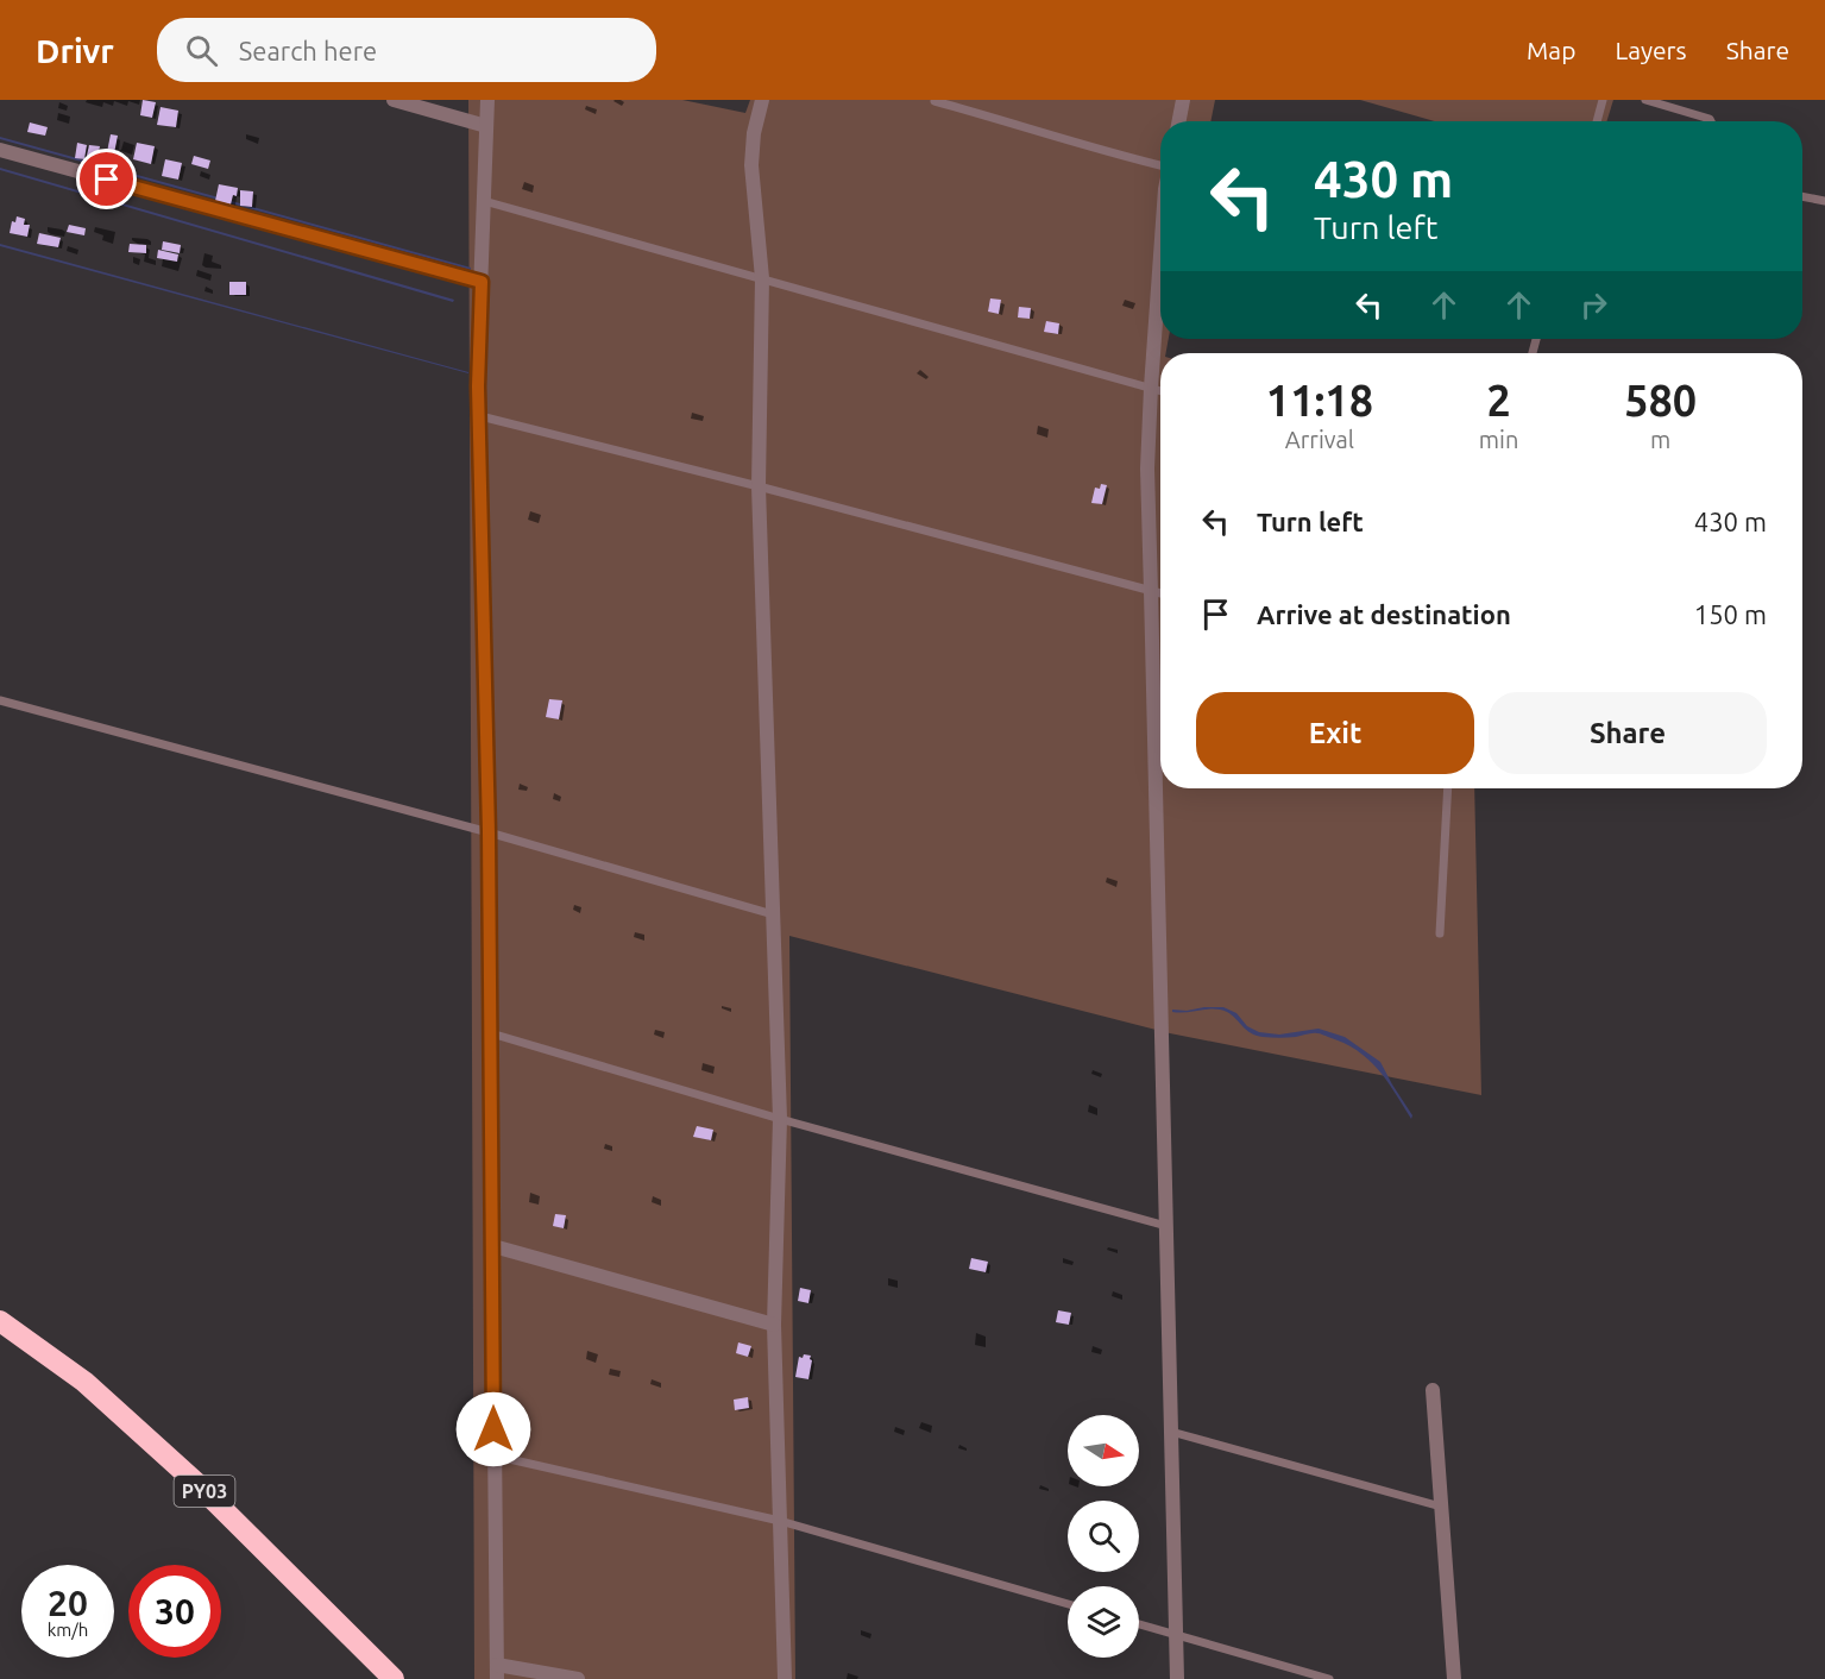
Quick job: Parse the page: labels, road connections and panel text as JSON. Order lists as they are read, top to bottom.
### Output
{
  "streets": {
    "highway": ["PY03"]
  },
  "north": "right",
  "page": {
    "header": "Drivr",
    "search": "Search here",
    "nav": ["Map", "Layers", "Share"],
    "turn": ["430 m", "Turn left"],
    "eta": [
      "11:18",
      "Arrival",
      "2",
      "min",
      "580",
      "m"
    ],
    "list": [
      {
        "name": "Turn left",
        "value": "430 m"
      },
      {
        "name": "Arrive at destination",
        "value": "150 m"
      }
    ],
    "buttons": ["Exit", "Share"],
    "speed": "20 km/h",
    "limit": "30"
  }
}
